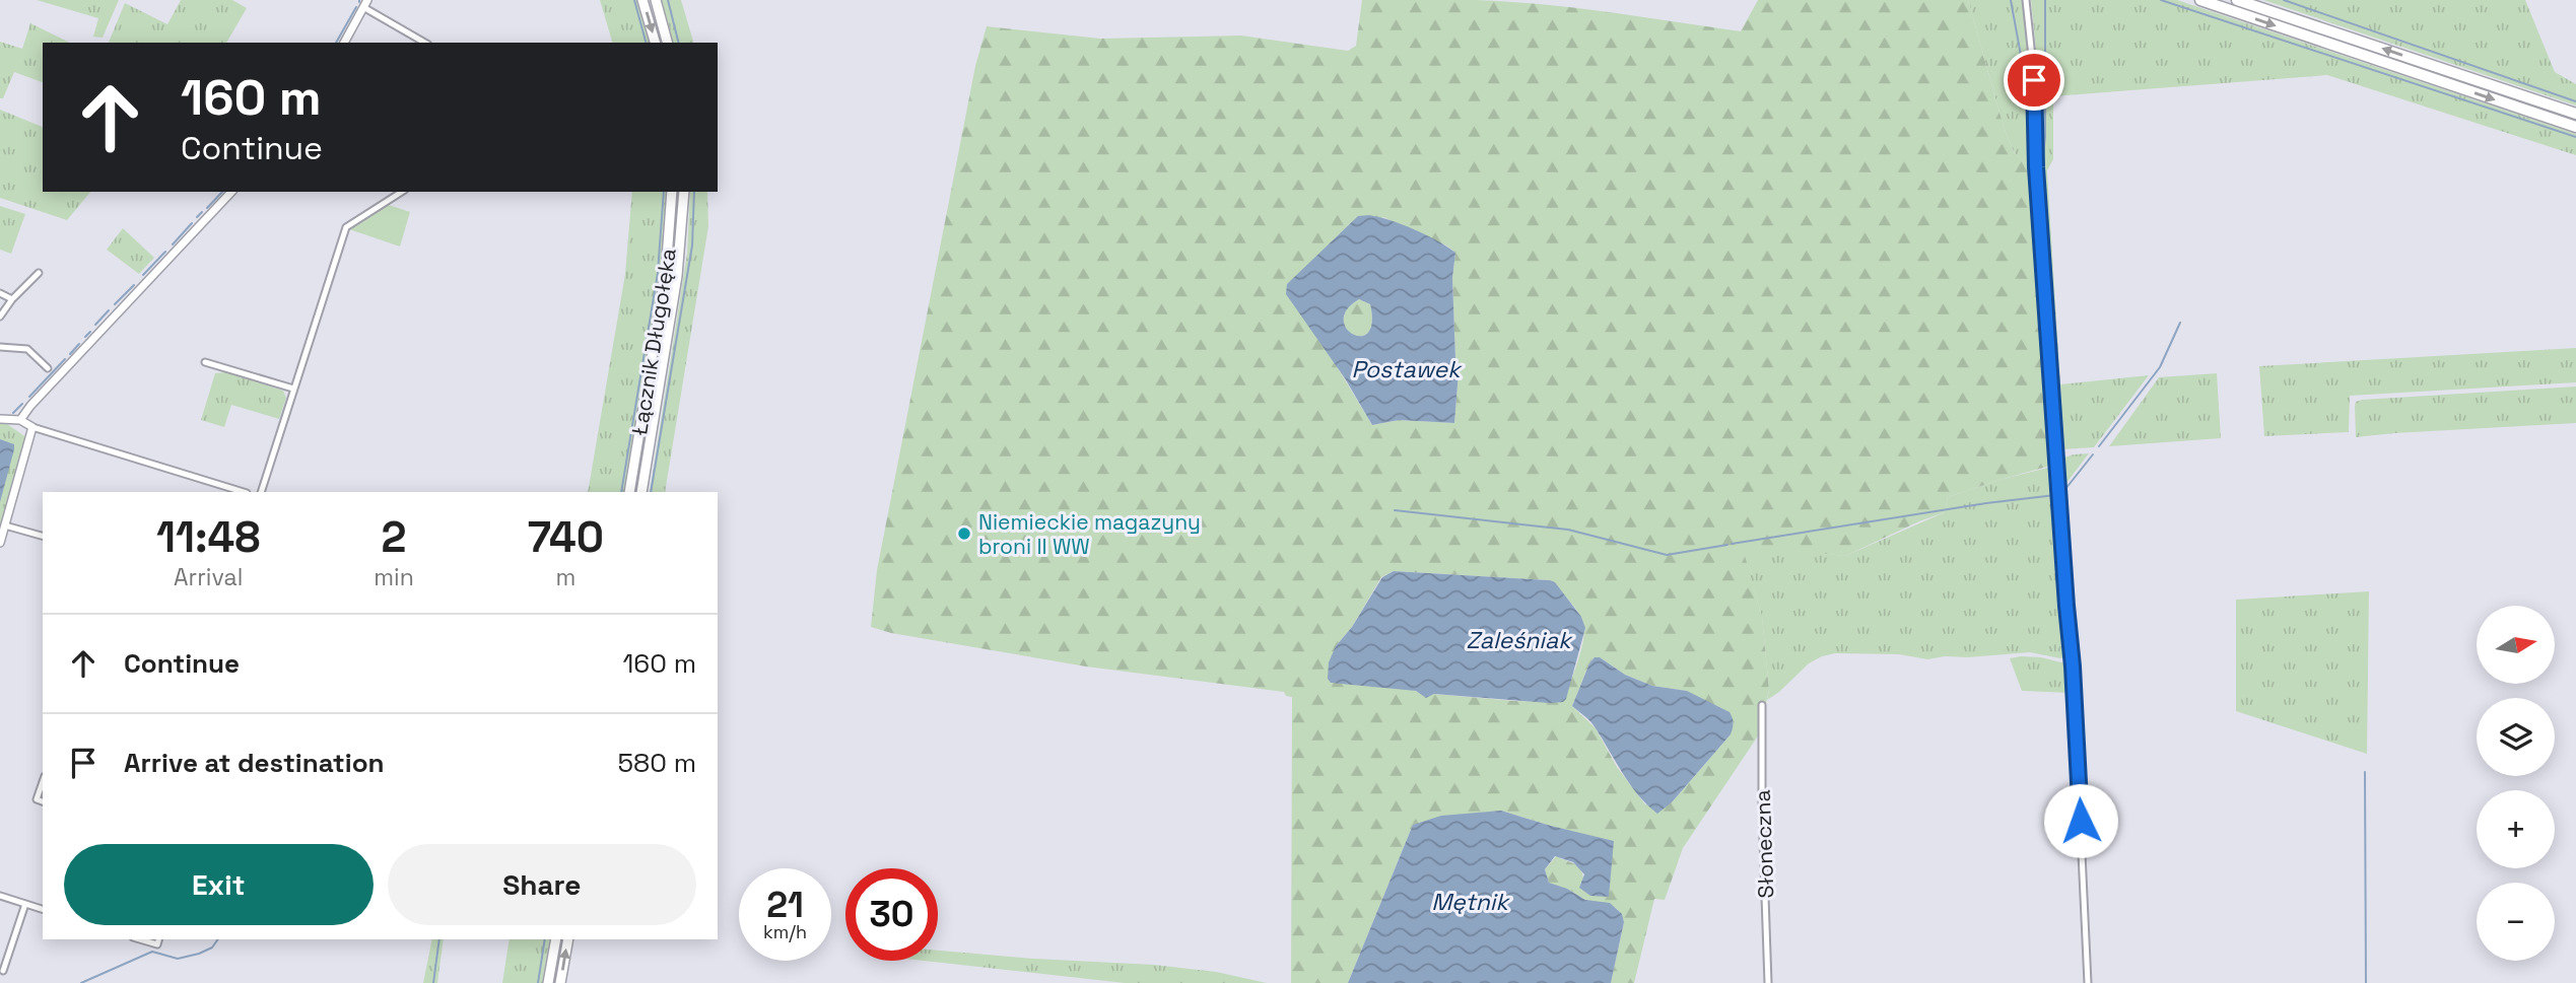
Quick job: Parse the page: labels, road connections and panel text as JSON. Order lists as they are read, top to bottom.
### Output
{
  "streets": {
    "main road": ["Łącznik Długołęka"],
    "street": ["Słoneczna"]
  },
  "water": ["Postawek", "Zaleśniak", "Mętnik"],
  "places": ["Niemieckie magazyny broni II WW"],
  "north": "right",
  "page": {
    "turn": ["160 m", "Continue"],
    "eta": [
      "11:48",
      "Arrival",
      "2",
      "min",
      "740",
      "m"
    ],
    "map_buttons": ["+", "−"],
    "list": [
      {
        "name": "Continue",
        "value": "160 m"
      },
      {
        "name": "Arrive at destination",
        "value": "580 m"
      }
    ],
    "buttons": ["Exit", "Share"],
    "speed": "21 km/h",
    "limit": "30"
  }
}
